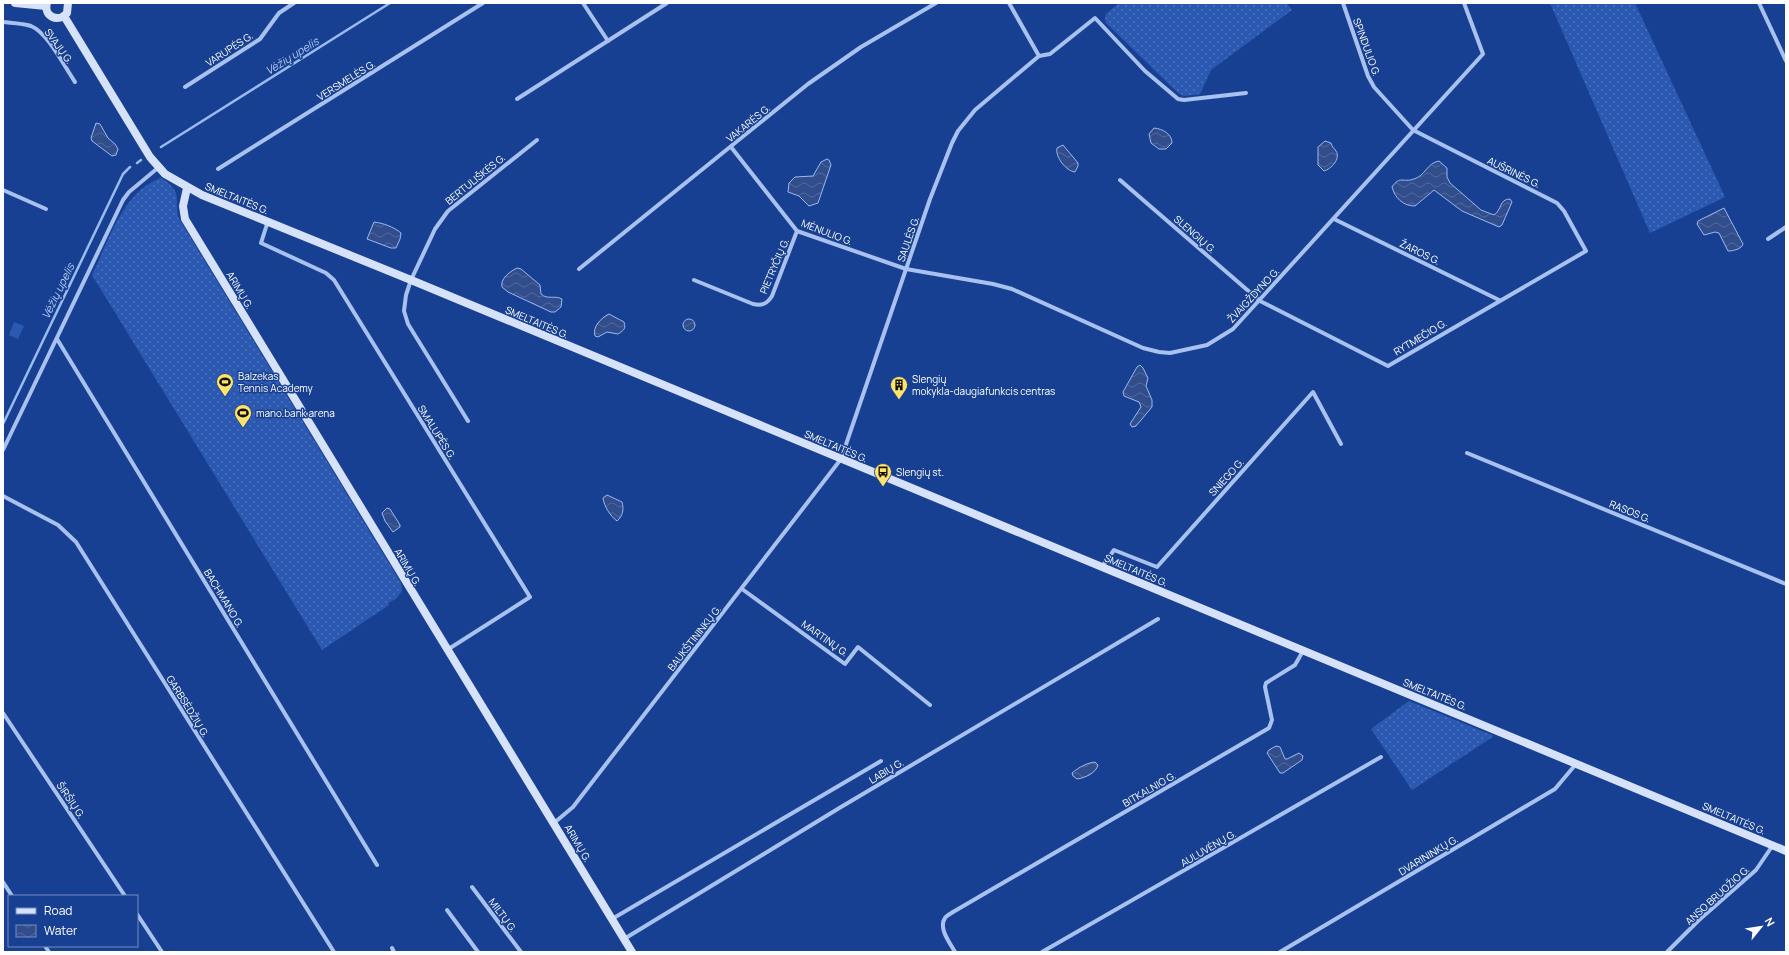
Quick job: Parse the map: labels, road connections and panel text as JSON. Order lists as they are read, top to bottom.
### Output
{
  "streets": {
    "main road": ["SMELTAITĖS G.", "ARIMŲ G."],
    "street": [
      "SVAJŲ G.",
      "SPINDULIO G.",
      "VARUPĖS G.",
      "VERSMELĖS G.",
      "VAKARĖS G.",
      "AUŠRINĖS G.",
      "BERTULIŠKĖS G.",
      "MĖNULIO G.",
      "SLENGIŲ G.",
      "SAULĖS G.",
      "ŽAROS G.",
      "PIETRYČIŲ G.",
      "ŽVAIGŽDYNO G.",
      "RYTMEČIO G.",
      "SMALUPĖS G.",
      "SNIEGO G.",
      "RASOS G.",
      "BACHMANO G.",
      "BAUKŠTININKŲ G.",
      "MARTINŲ G.",
      "GARBSĖDŽIŲ G.",
      "LABIŲ G.",
      "BITKALNIO G.",
      "ŠIRŠIŲ G.",
      "AULUVĖNŲ G.",
      "DVARININKŲ G.",
      "ANSO BRUOŽIO G.",
      "MILTŲ G."
    ]
  },
  "crossings": [
    ["SPINDULIO G.", "AUŠRINĖS G."],
    ["SPINDULIO G.", "ŽVAIGŽDYNO G."],
    ["VAKARĖS G.", "MĖNULIO G."],
    ["AUŠRINĖS G.", "ŽVAIGŽDYNO G."],
    ["AUŠRINĖS G.", "RYTMEČIO G."],
    ["BERTULIŠKĖS G.", "SMELTAITĖS G."],
    ["SMELTAITĖS G.", "SAULĖS G."],
    ["SMELTAITĖS G.", "ARIMŲ G."],
    ["SMELTAITĖS G.", "SMALUPĖS G."],
    ["SMELTAITĖS G.", "SNIEGO G."],
    ["SMELTAITĖS G.", "BAUKŠTININKŲ G."],
    ["SMELTAITĖS G.", "BITKALNIO G."],
    ["SMELTAITĖS G.", "DVARININKŲ G."],
    ["SMELTAITĖS G.", "ANSO BRUOŽIO G."],
    ["MĖNULIO G.", "SAULĖS G."],
    ["MĖNULIO G.", "PIETRYČIŲ G."],
    ["MĖNULIO G.", "ŽVAIGŽDYNO G."],
    ["SLENGIŲ G.", "ŽVAIGŽDYNO G."],
    ["SLENGIŲ G.", "RYTMEČIO G."],
    ["SAULĖS G.", "ŽVAIGŽDYNO G."],
    ["SAULĖS G.", "BAUKŠTININKŲ G."],
    ["ŽAROS G.", "ŽVAIGŽDYNO G."],
    ["ŽAROS G.", "RYTMEČIO G."],
    ["ARIMŲ G.", "SMALUPĖS G."],
    ["ARIMŲ G.", "BAUKŠTININKŲ G."],
    ["ARIMŲ G.", "LABIŲ G."],
    ["ŽVAIGŽDYNO G.", "RYTMEČIO G."],
    ["BAUKŠTININKŲ G.", "MARTINŲ G."]
  ],
  "water": ["Vėžių upelis"],
  "places": {
    "sports": ["Balzekas Tennis Academy", "mano.bank arena"],
    "building": ["Slengių mokykla-daugiafunkcis centras"],
    "bus stop": ["Slengių st."]
  },
  "legend": ["Road", "Water"],
  "north": "top right"
}
